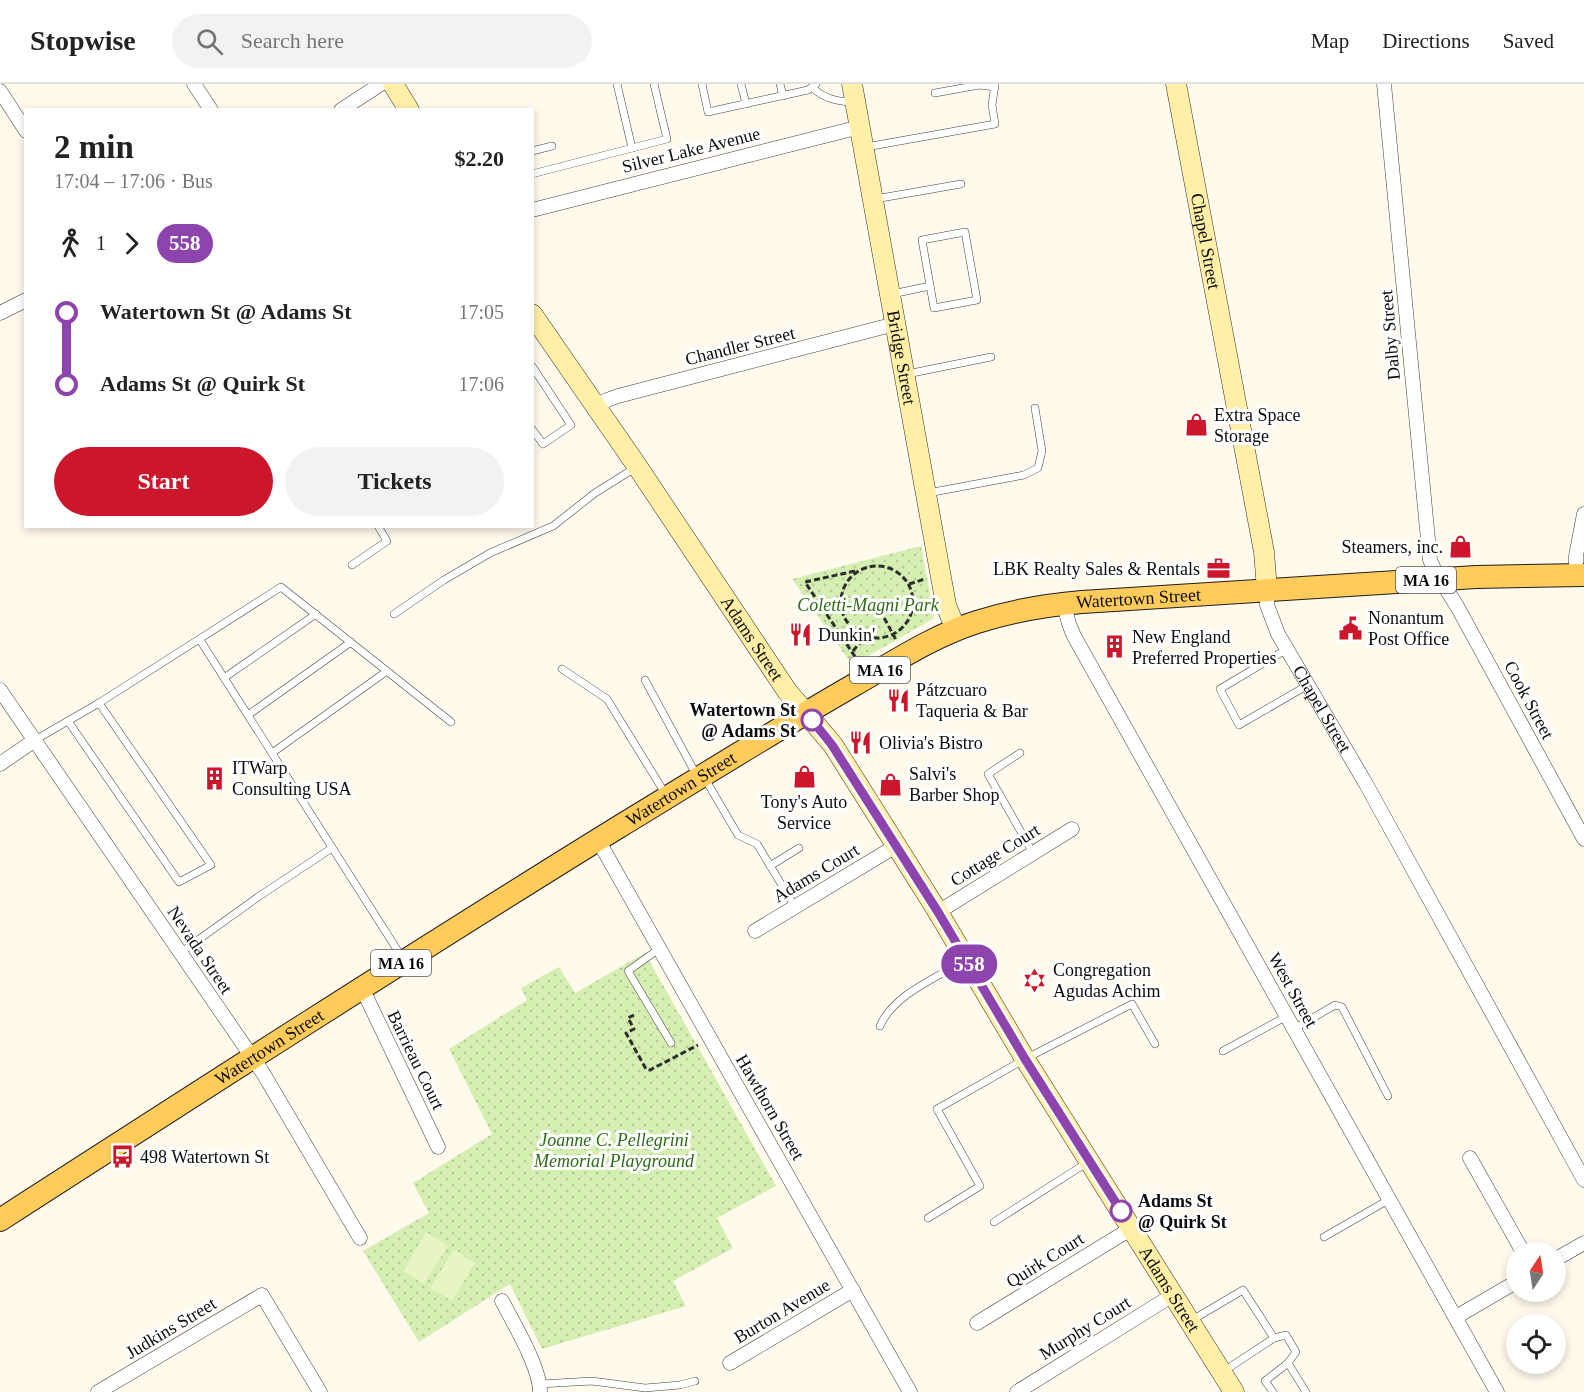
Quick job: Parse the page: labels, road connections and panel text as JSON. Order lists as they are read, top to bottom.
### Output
{
  "streets": {
    "main road": ["MA 16", "Watertown Street"],
    "street": [
      "Silver Lake Avenue",
      "Chapel Street",
      "Dalby Street",
      "Chandler Street",
      "Bridge Street",
      "Adams Street",
      "Cook Street",
      "Cottage Court",
      "Adams Court",
      "Nevada Street",
      "West Street",
      "Barrieau Court",
      "Hawthorn Street",
      "Quirk Court",
      "Burton Avenue",
      "Judkins Street",
      "Murphy Court"
    ]
  },
  "crossings": [
    ["Silver Lake Avenue", "Bridge Street"],
    ["Chapel Street", "Watertown Street"],
    ["Dalby Street", "Watertown Street"],
    ["Dalby Street", "Cook Street"],
    ["Chandler Street", "Bridge Street"],
    ["Chandler Street", "Adams Street"],
    ["Bridge Street", "Watertown Street"],
    ["Watertown Street", "Adams Street"],
    ["Watertown Street", "Cook Street"],
    ["Watertown Street", "Nevada Street"],
    ["Watertown Street", "West Street"],
    ["Watertown Street", "Barrieau Court"],
    ["Watertown Street", "Hawthorn Street"],
    ["Adams Street", "Cottage Court"],
    ["Adams Street", "Adams Court"],
    ["Adams Street", "Quirk Court"],
    ["Adams Street", "Murphy Court"],
    ["Hawthorn Street", "Burton Avenue"]
  ],
  "parks": ["Coletti-Magni Park", "Joanne C. Pellegrini Memorial Playground"],
  "places": {
    "shop": [
      "Extra Space Storage",
      "Steamers, inc.",
      "Tony's Auto Service",
      "Salvi's Barber Shop"
    ],
    "office": ["LBK Realty Sales & Rentals"],
    "public building": ["Nonantum Post Office"],
    "restaurant": ["Dunkin'", "Pátzcuaro Taqueria & Bar", "Olivia's Bistro"],
    "building": ["New England Preferred Properties", "ITWarp Consulting USA"],
    "other": ["Watertown St @ Adams St", "Adams St @ Quirk St"],
    "synagogue": ["Congregation Agudas Achim"],
    "bus stop": ["498 Watertown St"]
  },
  "lines": ["bus line 558"],
  "north": "top",
  "page": {
    "header": "Stopwise",
    "search": "Search here",
    "nav": ["Map", "Directions", "Saved"],
    "on_map": "558",
    "heading": ["2 min", "17:04 – 17:06 · Bus", "$2.20"],
    "legs": ["1", "558"],
    "list": [
      {
        "name": "Watertown St @ Adams St",
        "value": "17:05"
      },
      {
        "name": "Adams St @ Quirk St",
        "value": "17:06"
      }
    ],
    "buttons": ["Start", "Tickets"]
  }
}
